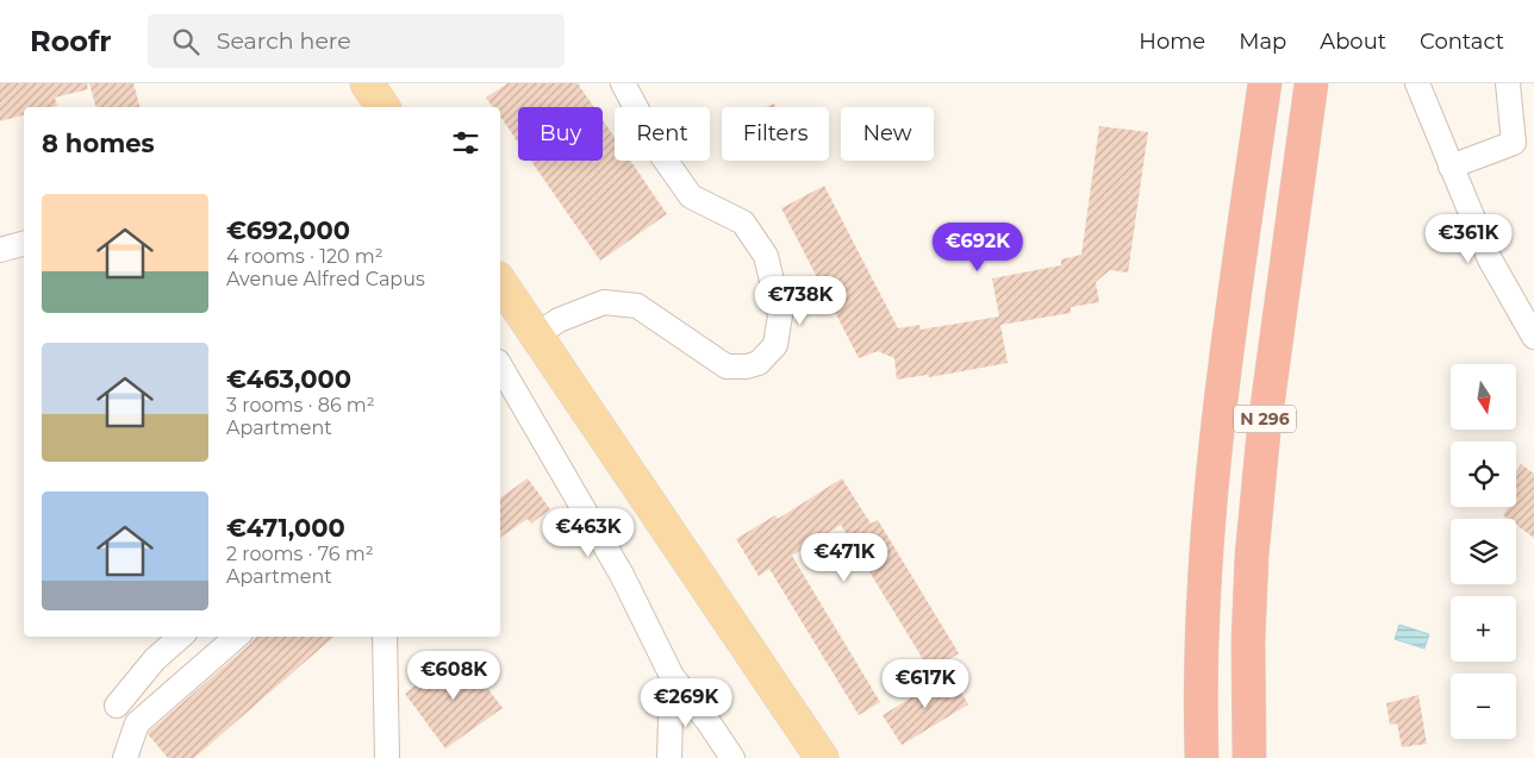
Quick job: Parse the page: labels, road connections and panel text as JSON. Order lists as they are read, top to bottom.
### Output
{
  "streets": {
    "highway": ["N 296"]
  },
  "north": "bottom",
  "page": {
    "header": "Roofr",
    "search": "Search here",
    "nav": [
      "Home",
      "Map",
      "About",
      "Contact"
    ],
    "chip": [
      "Buy",
      "Rent",
      "Filters",
      "New"
    ],
    "heading": "8 homes",
    "list": [
      {
        "name": "€692,000",
        "note": "4 rooms · 120 m² · Avenue Alfred Capus"
      },
      {
        "name": "€463,000",
        "note": "3 rooms · 86 m² · Apartment"
      },
      {
        "name": "€471,000",
        "note": "2 rooms · 76 m² · Apartment"
      }
    ],
    "price": [
      "€361K",
      "€692K",
      "€738K",
      "€463K",
      "€471K",
      "€608K",
      "€617K",
      "€269K"
    ],
    "map_buttons": ["+", "−"]
  }
}
